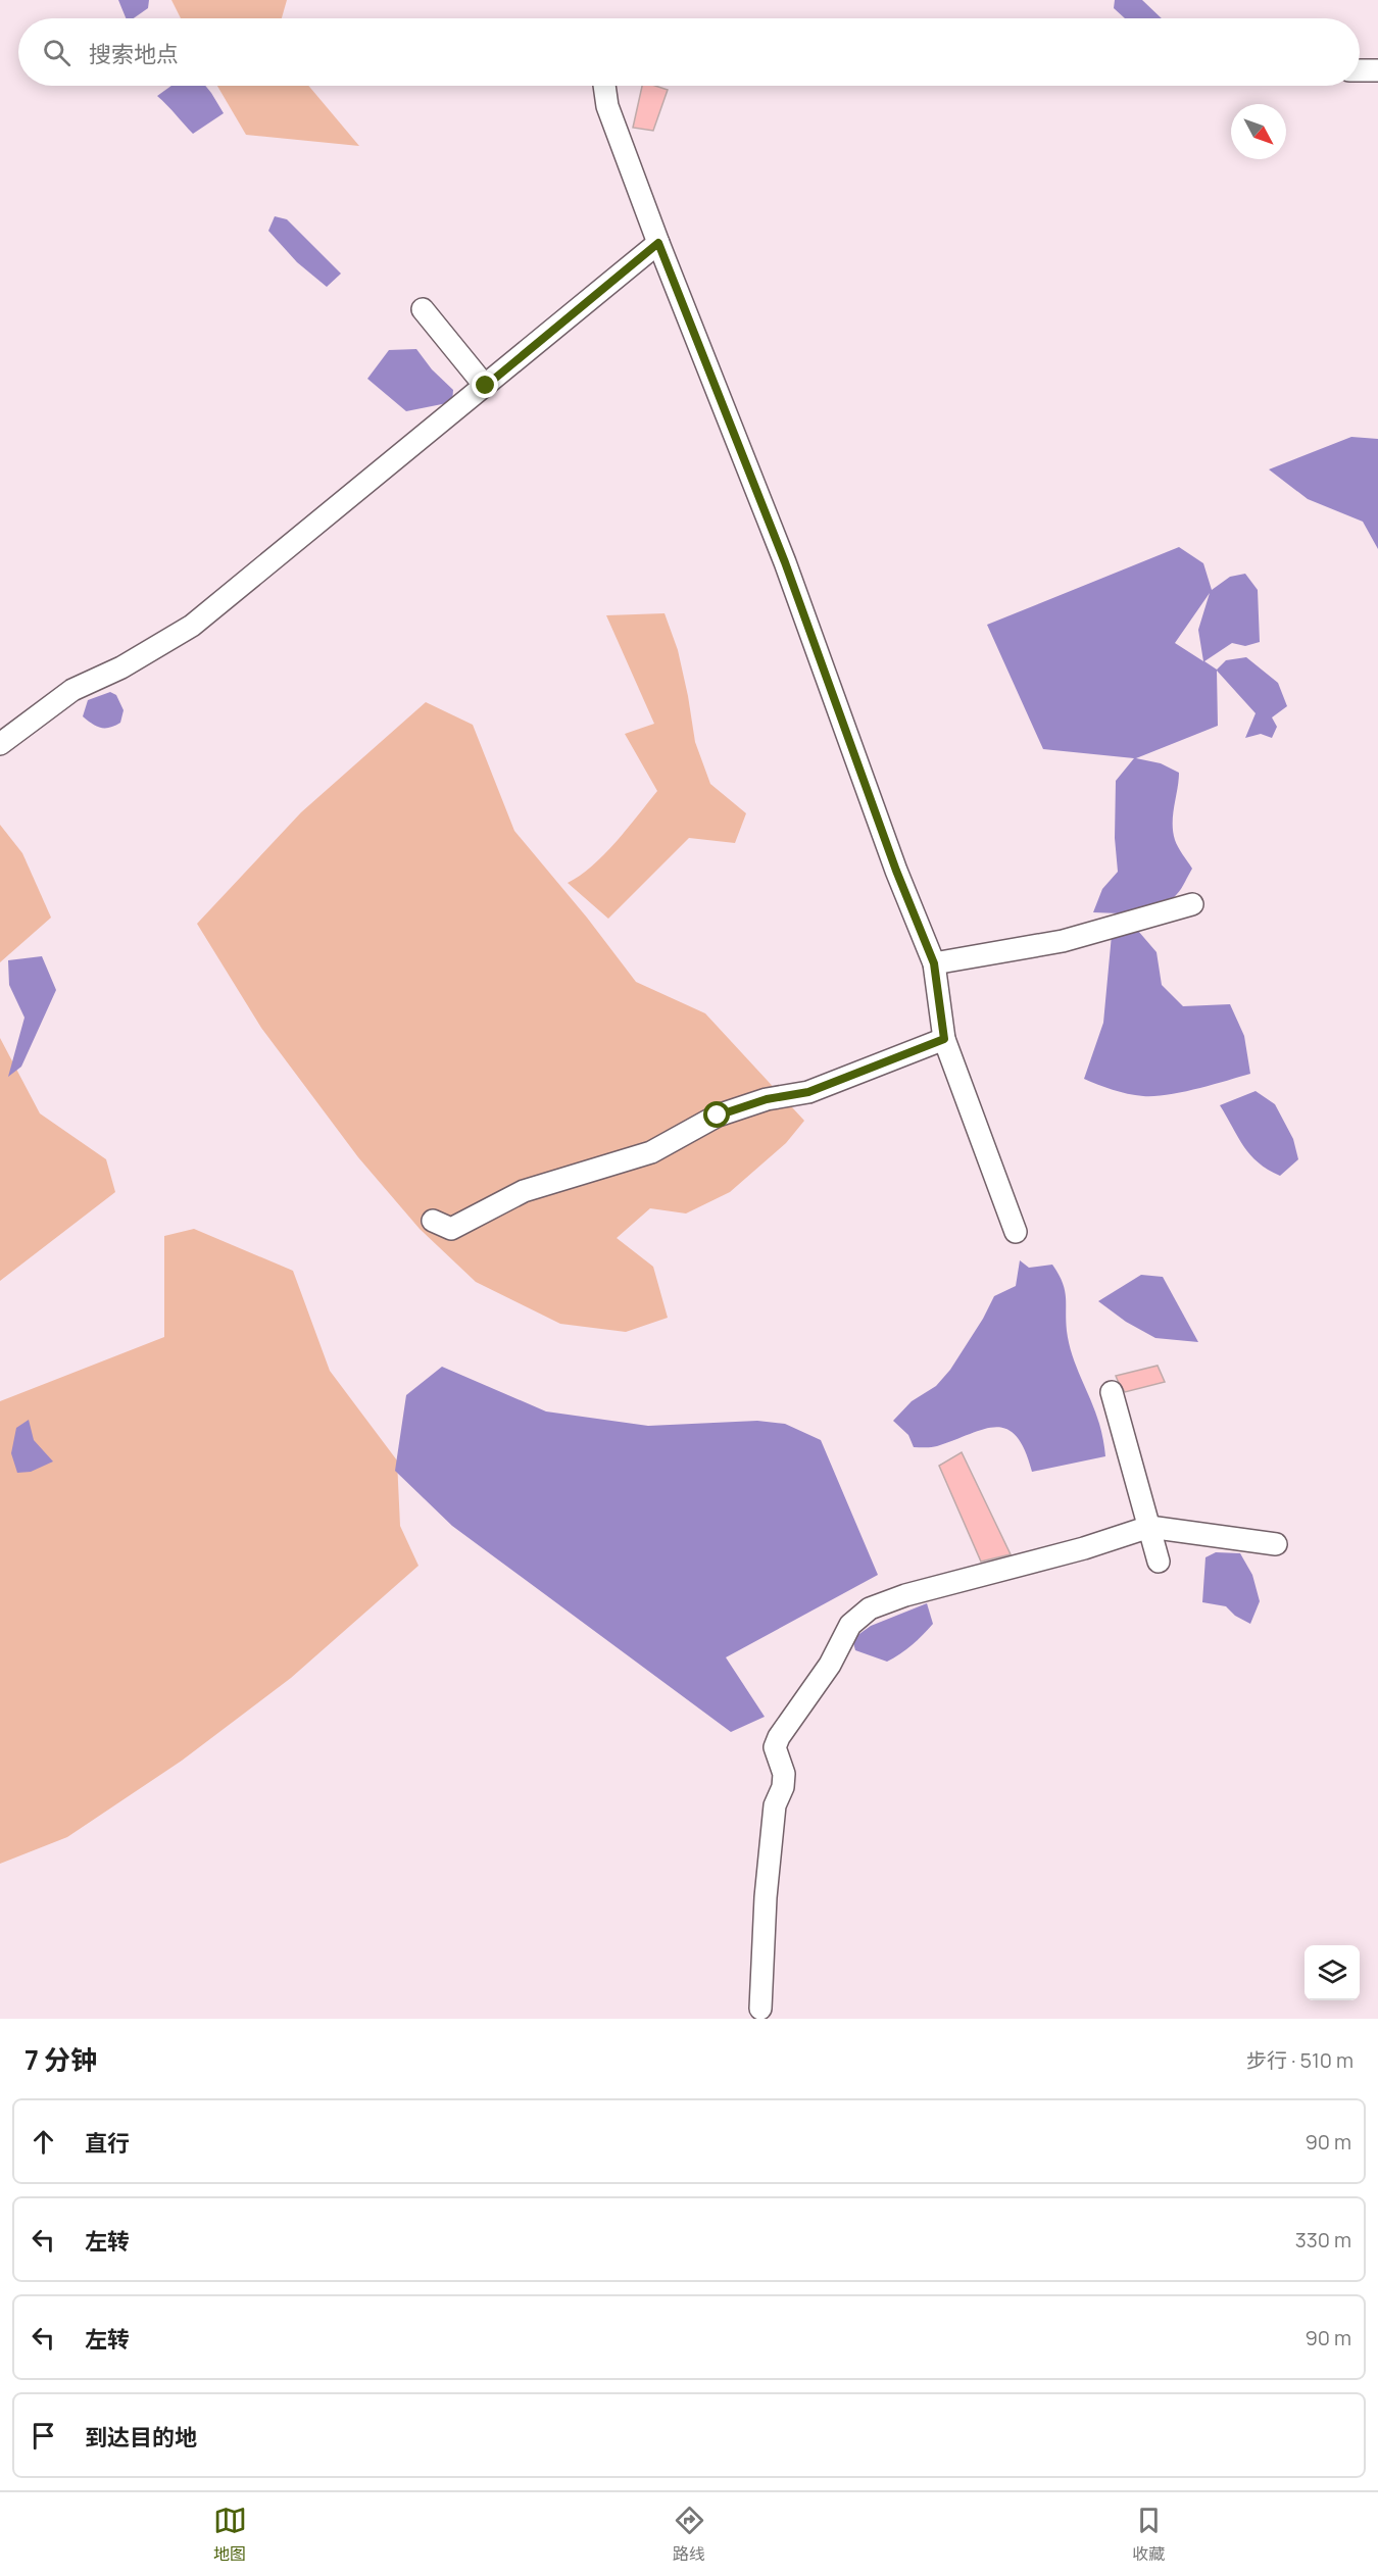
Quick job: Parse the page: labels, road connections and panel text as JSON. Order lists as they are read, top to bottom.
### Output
{
  "north": "bottom right",
  "page": {
    "search": "搜索地点",
    "heading": ["7 分钟", "步行 · 510 m"],
    "list": [
      ["直行", "90 m"],
      ["左转", "330 m"],
      ["左转", "90 m"],
      "到达目的地"
    ],
    "nav": ["地图", "路线", "收藏"]
  }
}
